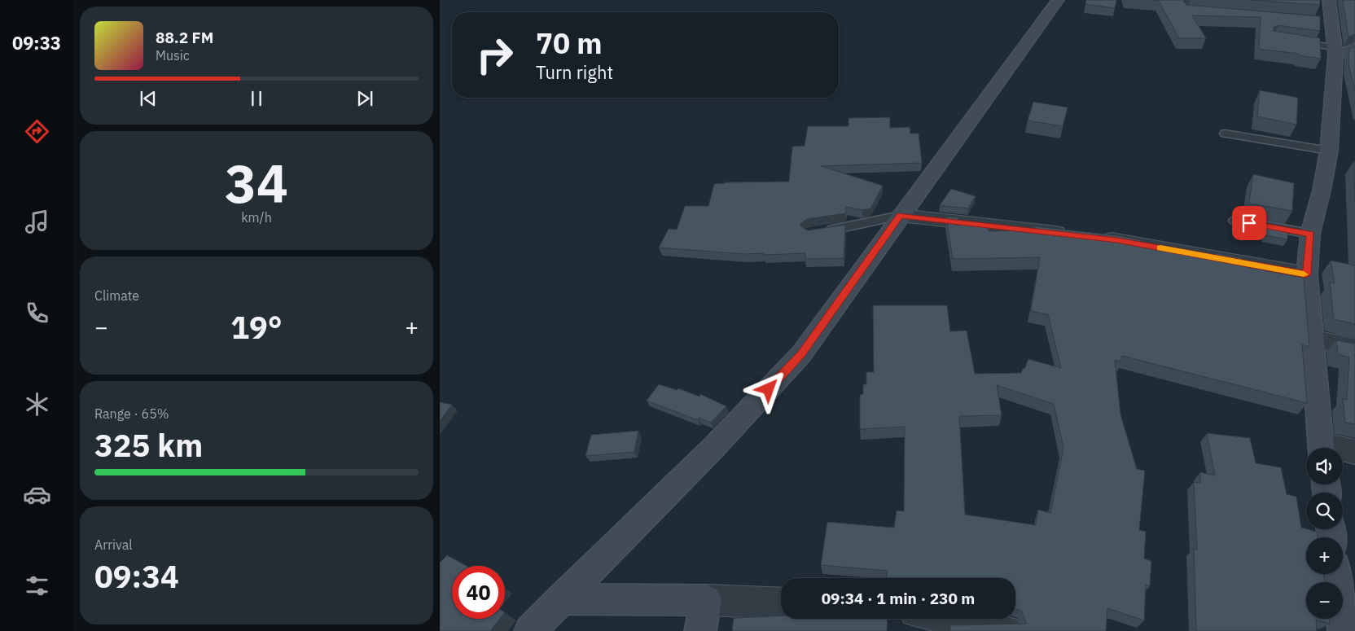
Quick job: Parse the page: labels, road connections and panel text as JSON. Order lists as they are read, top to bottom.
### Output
{
  "page": {
    "tabs": "09:33",
    "turn": ["70 m", "Turn right"],
    "song": ["88.2 FM", "Music"],
    "tile": [
      ["34", "km/h"],
      "Climate",
      ["Range · 65%", "325 km"],
      ["Arrival", "09:34"]
    ],
    "heat": ["−", "19°", "+"],
    "map_buttons": ["+", "−"],
    "limit": "40",
    "trip": "09:34 · 1 min · 230 m"
  }
}
